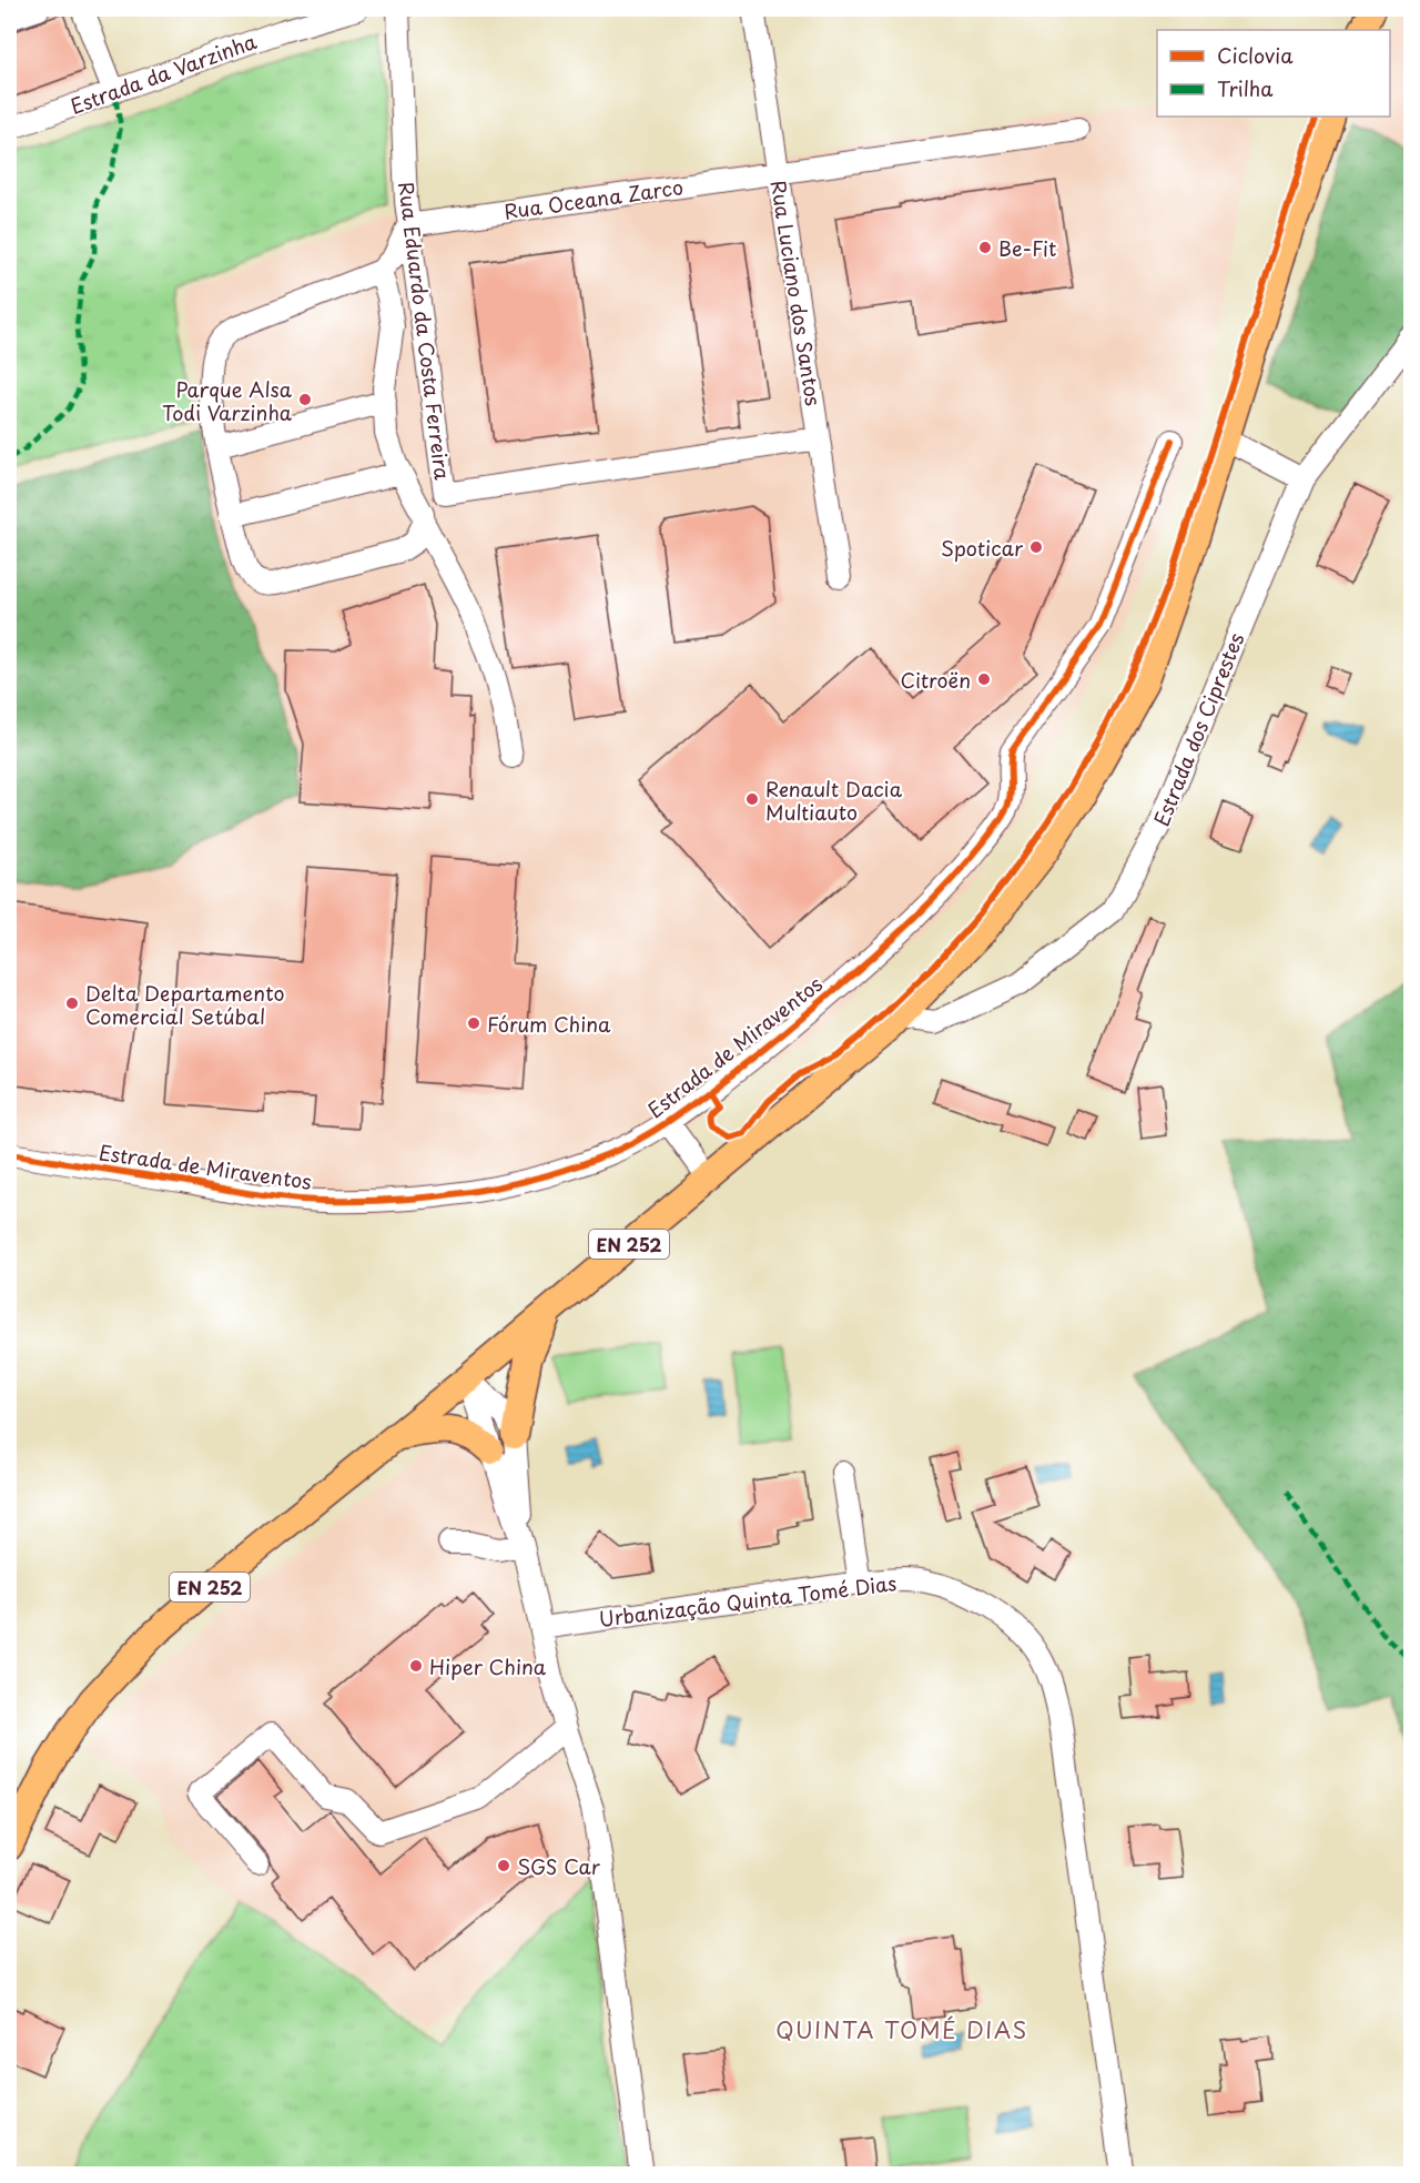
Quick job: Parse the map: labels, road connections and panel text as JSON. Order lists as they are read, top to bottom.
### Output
{
  "streets": {
    "main road": ["EN 252"],
    "street": [
      "Estrada da Varzinha",
      "Rua Oceana Zarco",
      "Rua Luciano dos Santos",
      "Rua Eduardo da Costa Ferreira",
      "Estrada dos Ciprestes",
      "Estrada de Miraventos",
      "Urbanização Quinta Tomé Dias"
    ]
  },
  "crossings": [
    ["Rua Oceana Zarco", "Rua Luciano dos Santos"],
    ["Rua Oceana Zarco", "Rua Eduardo da Costa Ferreira"],
    ["Rua Luciano dos Santos", "Rua Eduardo da Costa Ferreira"],
    ["Estrada dos Ciprestes", "EN 252"]
  ],
  "districts": ["QUINTA TOMÉ DIAS"],
  "places": [
    "Be-Fit",
    "Parque Alsa Todi Varzinha",
    "Spoticar",
    "Citroën",
    "Renault Dacia Multiauto",
    "Delta Departamento Comercial Setúbal",
    "Fórum China",
    "Hiper China",
    "SGS Car"
  ],
  "legend": ["Ciclovia", "Trilha"]
}
